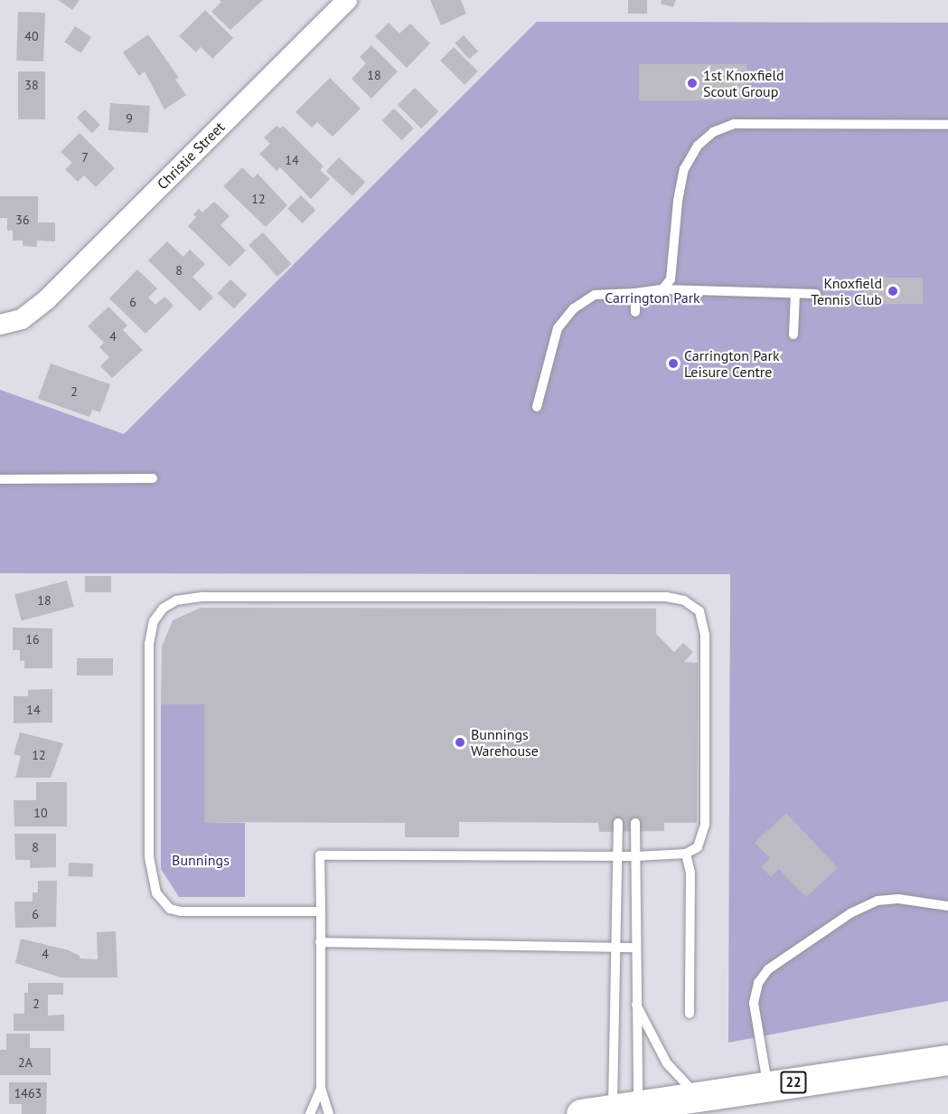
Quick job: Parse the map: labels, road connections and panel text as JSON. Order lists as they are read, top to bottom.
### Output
{
  "streets": {
    "main road": ["22"],
    "street": ["Christie Street"]
  },
  "parks": ["Carrington Park", "Bunnings"],
  "places": [
    "1st Knoxfield Scout Group",
    "Knoxfield Tennis Club",
    "Carrington Park Leisure Centre",
    "Bunnings Warehouse"
  ],
  "house_numbers": [
    "40",
    "18",
    "38",
    "9",
    "7",
    "14",
    "12",
    "36",
    "8",
    "6",
    "4",
    "2",
    "18",
    "16",
    "14",
    "12",
    "10",
    "8",
    "6",
    "4",
    "2",
    "2A",
    "1463"
  ]
}
